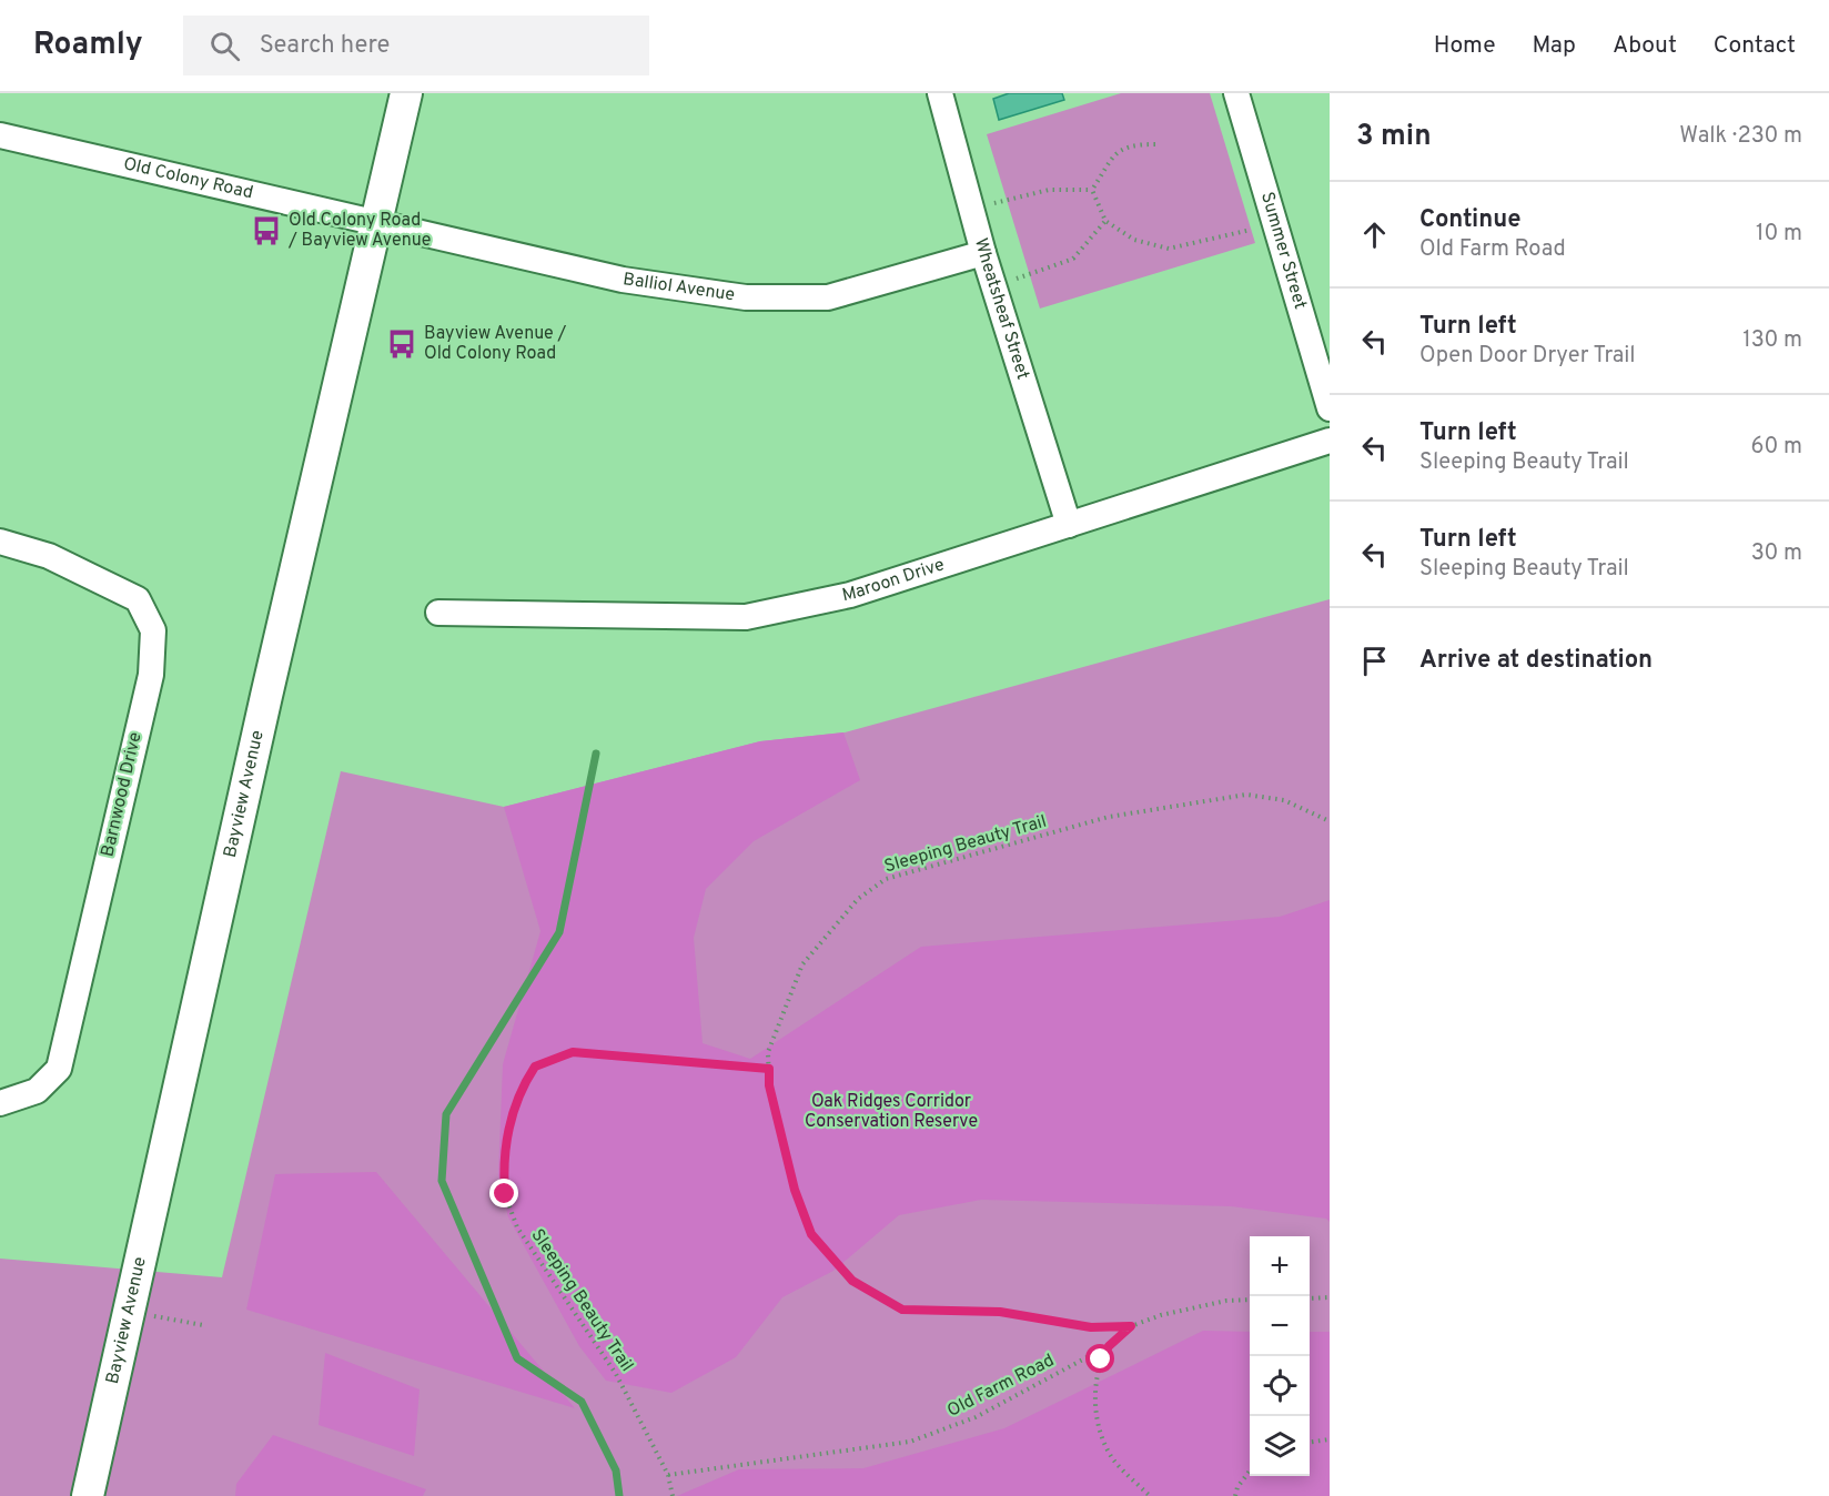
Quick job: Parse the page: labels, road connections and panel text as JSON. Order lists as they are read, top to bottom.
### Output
{
  "streets": {
    "main road": ["Bayview Avenue"],
    "street": [
      "Old Colony Road",
      "Summer Street",
      "Balliol Avenue",
      "Wheatsheaf Street",
      "Maroon Drive",
      "Barnwood Drive"
    ],
    "path": ["Sleeping Beauty Trail", "Old Farm Road"]
  },
  "crossings": [
    ["Old Colony Road", "Balliol Avenue"],
    ["Old Colony Road", "Bayview Avenue"],
    ["Balliol Avenue", "Wheatsheaf Street"],
    ["Balliol Avenue", "Bayview Avenue"],
    ["Wheatsheaf Street", "Maroon Drive"],
    ["Sleeping Beauty Trail", "Old Farm Road"]
  ],
  "parks": ["Oak Ridges Corridor Conservation Reserve"],
  "places": {
    "bus stop": ["Old Colony Road / Bayview Avenue", "Bayview Avenue / Old Colony Road"]
  },
  "page": {
    "header": "Roamly",
    "search": "Search here",
    "nav": [
      "Home",
      "Map",
      "About",
      "Contact"
    ],
    "heading": ["3 min", "Walk · 230 m"],
    "list": [
      ["Continue", "Old Farm Road", "10 m"],
      ["Turn left", "Open Door Dryer Trail", "130 m"],
      ["Turn left", "Sleeping Beauty Trail", "60 m"],
      ["Turn left", "Sleeping Beauty Trail", "30 m"],
      "Arrive at destination"
    ],
    "map_buttons": ["+", "−"]
  }
}
